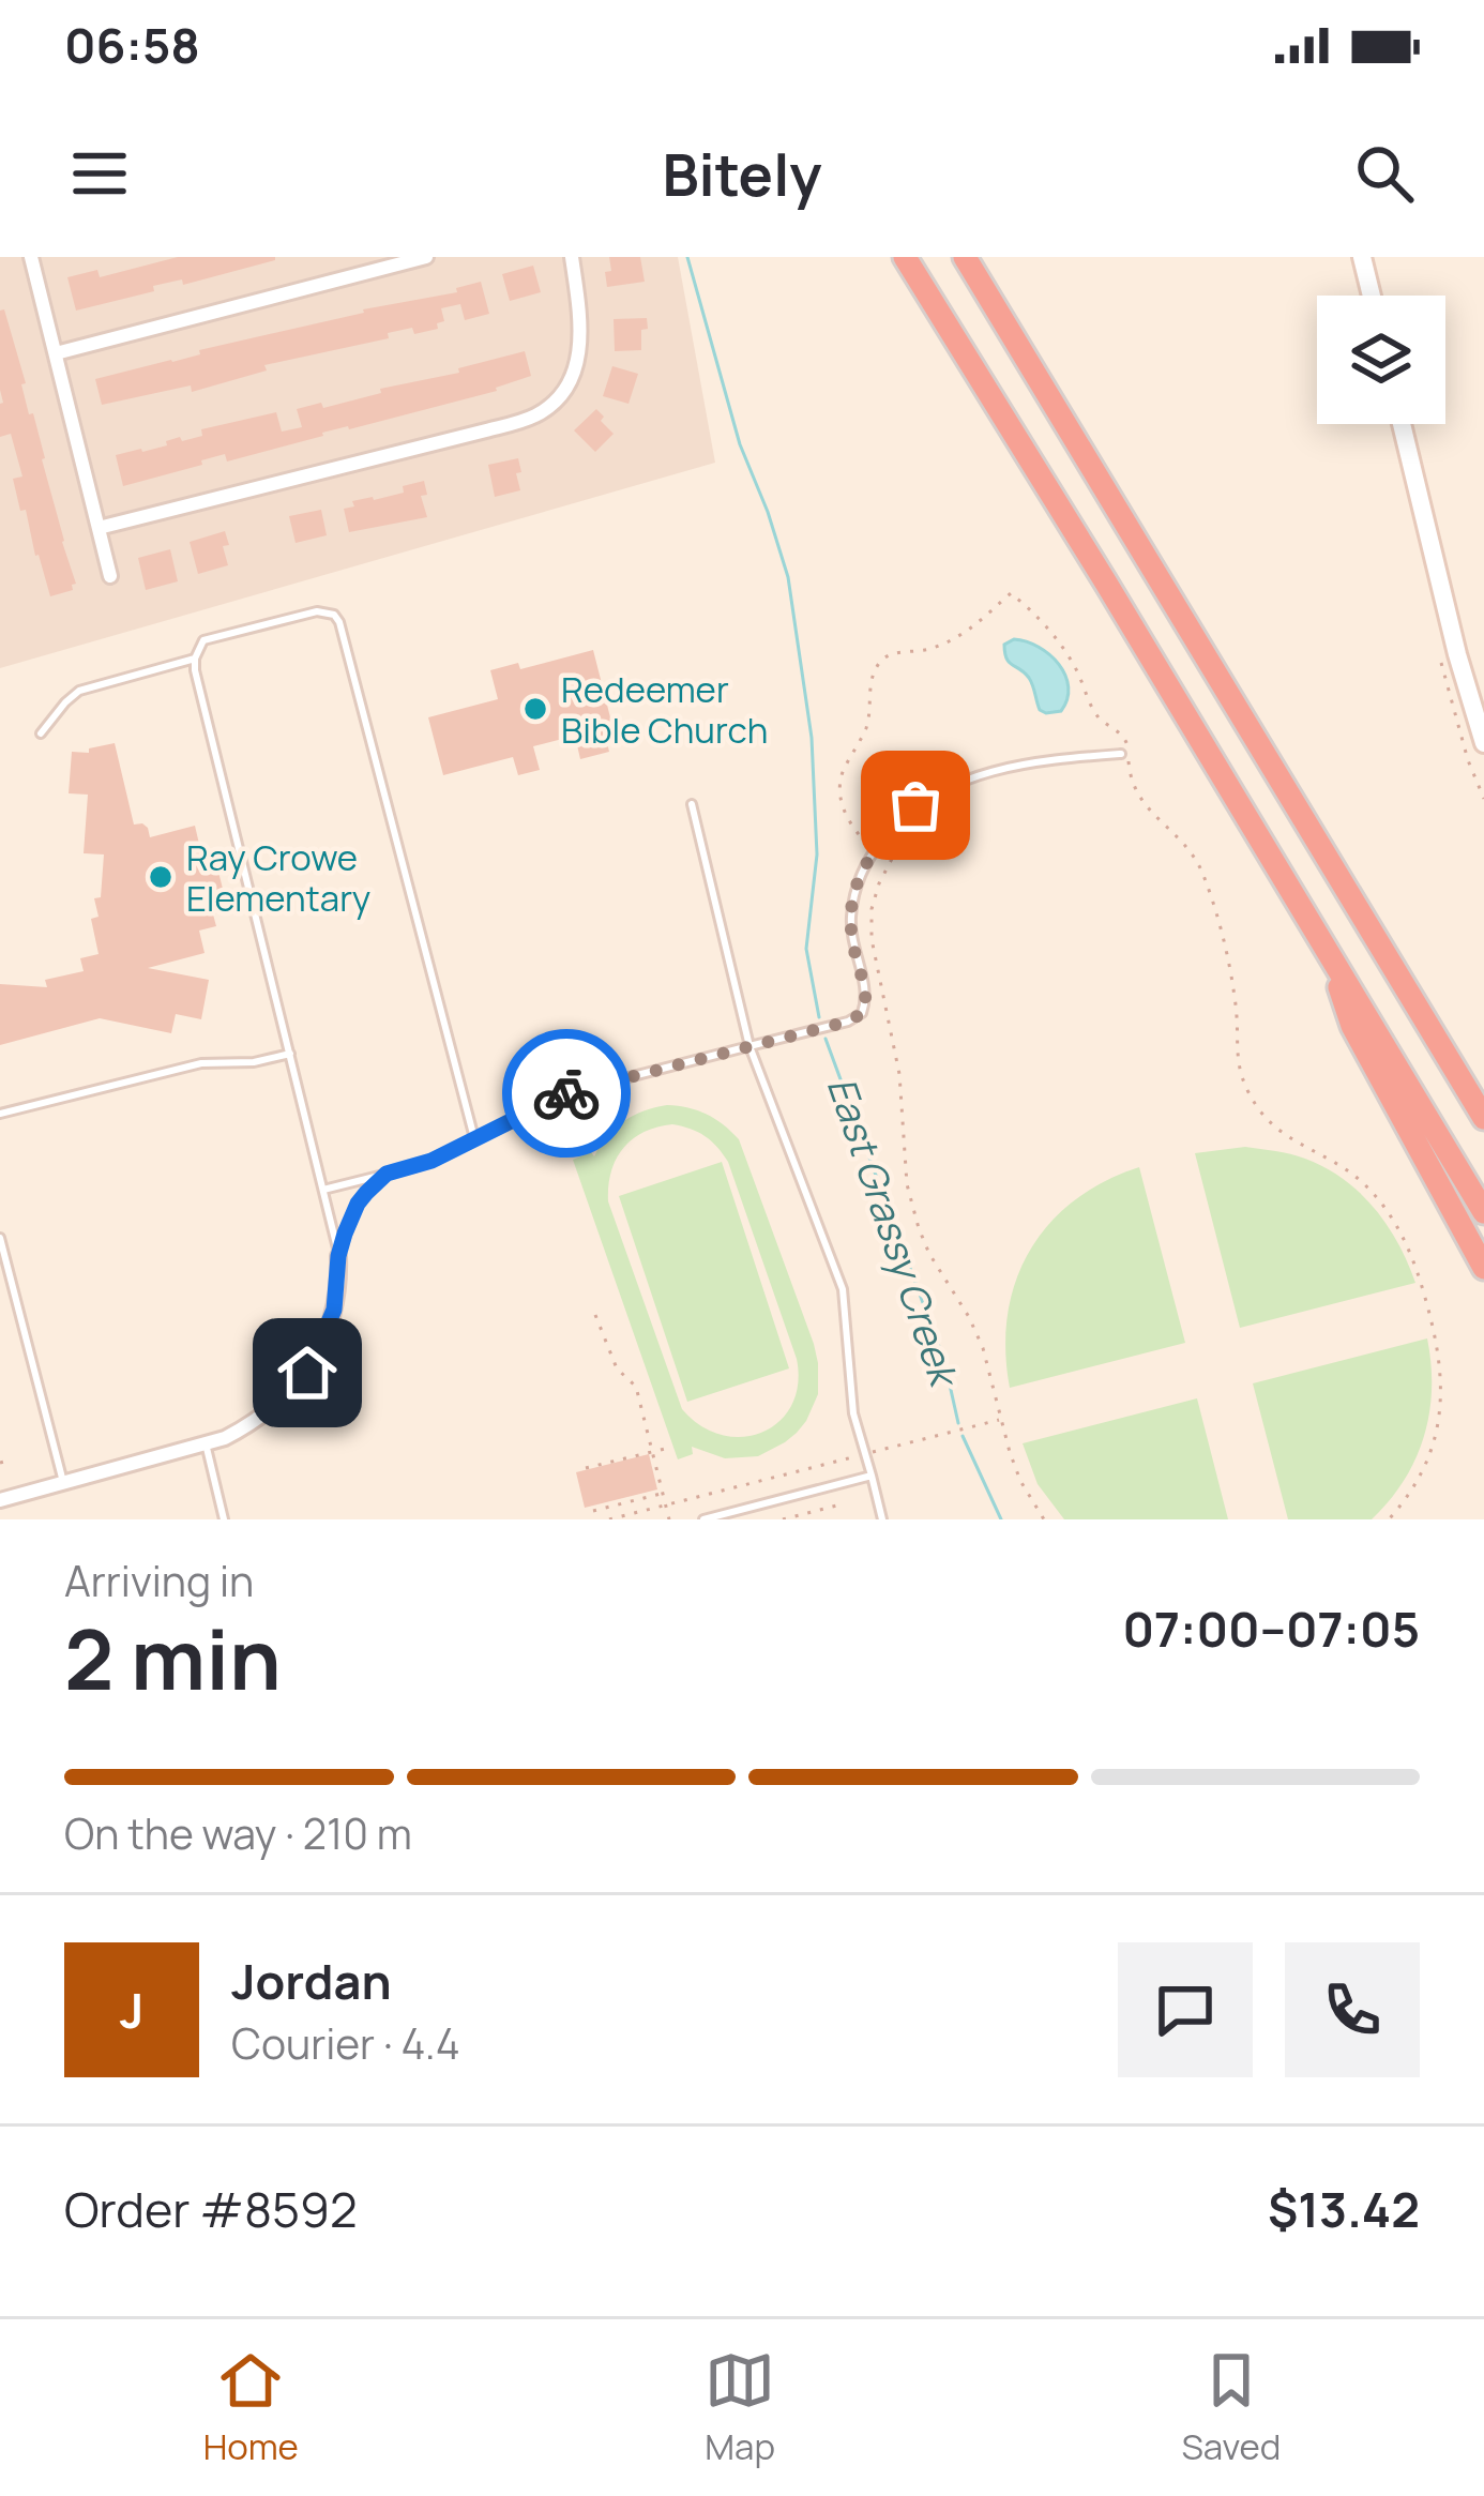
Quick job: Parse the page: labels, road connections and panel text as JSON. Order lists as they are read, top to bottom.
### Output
{
  "water": ["East Grassy Creek"],
  "places": ["Redeemer Bible Church", "Ray Crowe Elementary"],
  "page": {
    "status": "06:58",
    "header": "Bitely",
    "heading": ["2 min", "Arriving in", "07:00–07:05"],
    "panel": [
      "Jordan",
      "Courier · 4.4",
      "Order #8592",
      "$13.42"
    ],
    "bar": "On the way · 210 m",
    "round": "J",
    "tabs": ["Home", "Map", "Saved"]
  }
}
